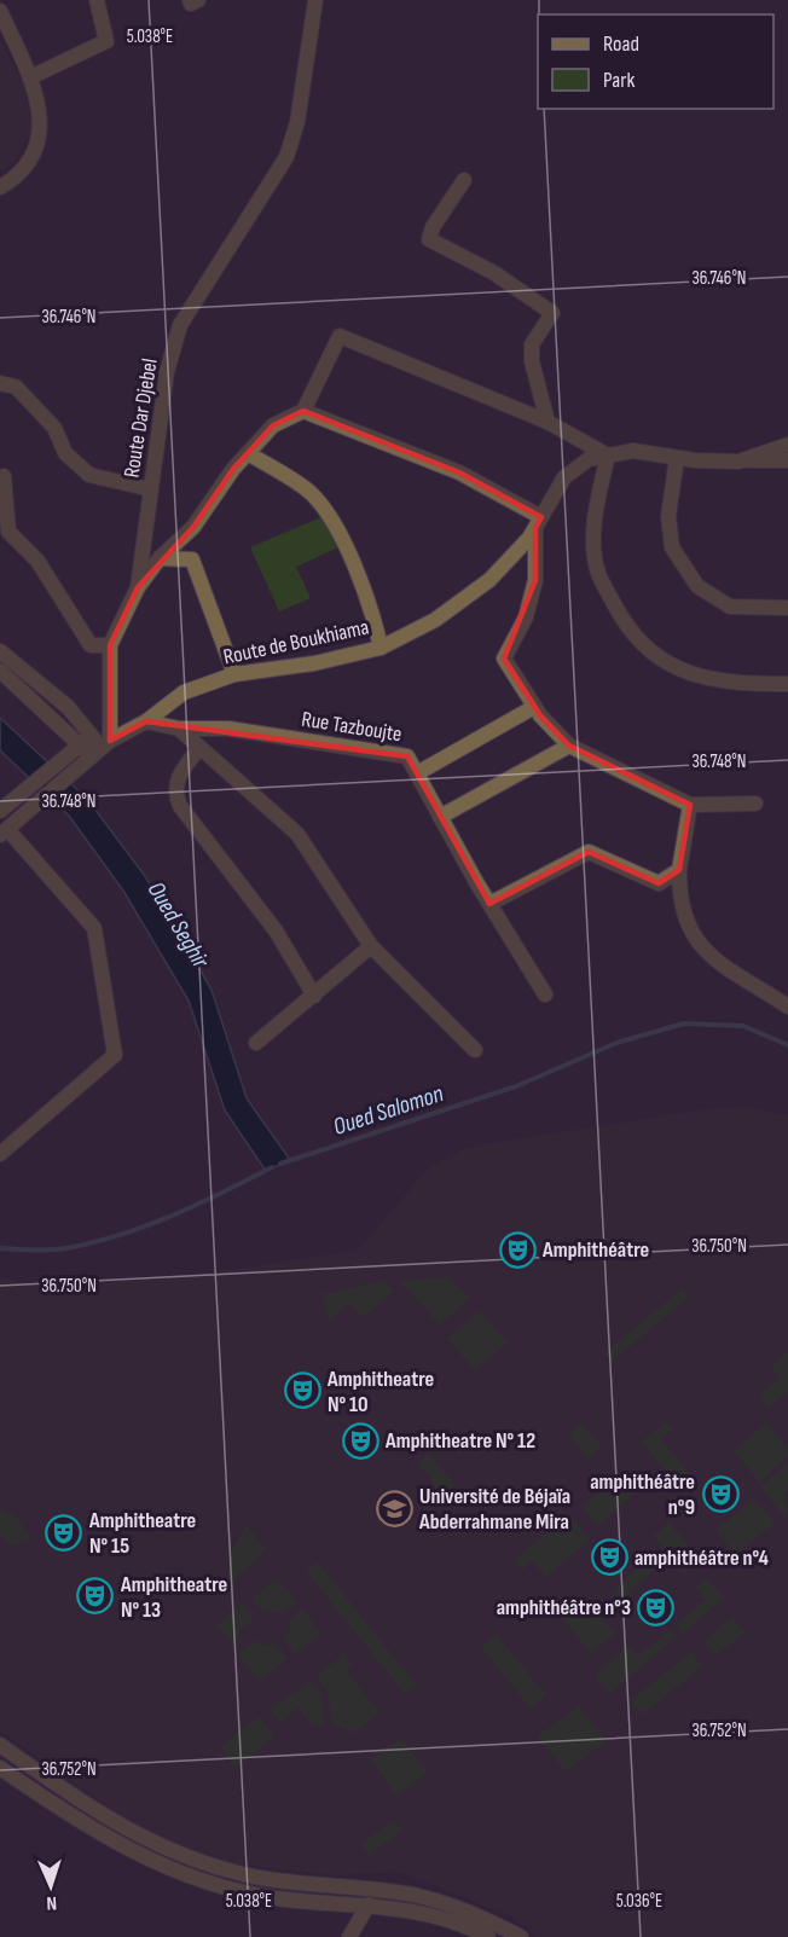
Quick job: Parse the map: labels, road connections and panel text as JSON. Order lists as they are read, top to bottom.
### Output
{
  "streets": {
    "street": ["Route Dar Djebel", "Route de Boukhiama", "Rue Tazboujte"]
  },
  "crossings": [
    ["Route Dar Djebel", "Route de Boukhiama"],
    ["Route de Boukhiama", "Rue Tazboujte"]
  ],
  "water": ["Oued Seghir", "Oued Salomon"],
  "places": {
    "theatre": [
      "Amphithéâtre",
      "Amphitheatre N° 10",
      "Amphitheatre N° 12",
      "amphithéâtre n°9",
      "Amphitheatre N° 15",
      "amphithéâtre n°4",
      "Amphitheatre N° 13",
      "amphithéâtre n°3"
    ],
    "school or university": ["Université de Béjaïa Abderrahmane Mira"]
  },
  "legend": ["Road", "Park"],
  "north": "bottom",
  "coordinates": [
    "5.038°E",
    "36.746°N",
    "36.748°N",
    "36.750°N",
    "36.752°N",
    "5.036°E"
  ]
}
